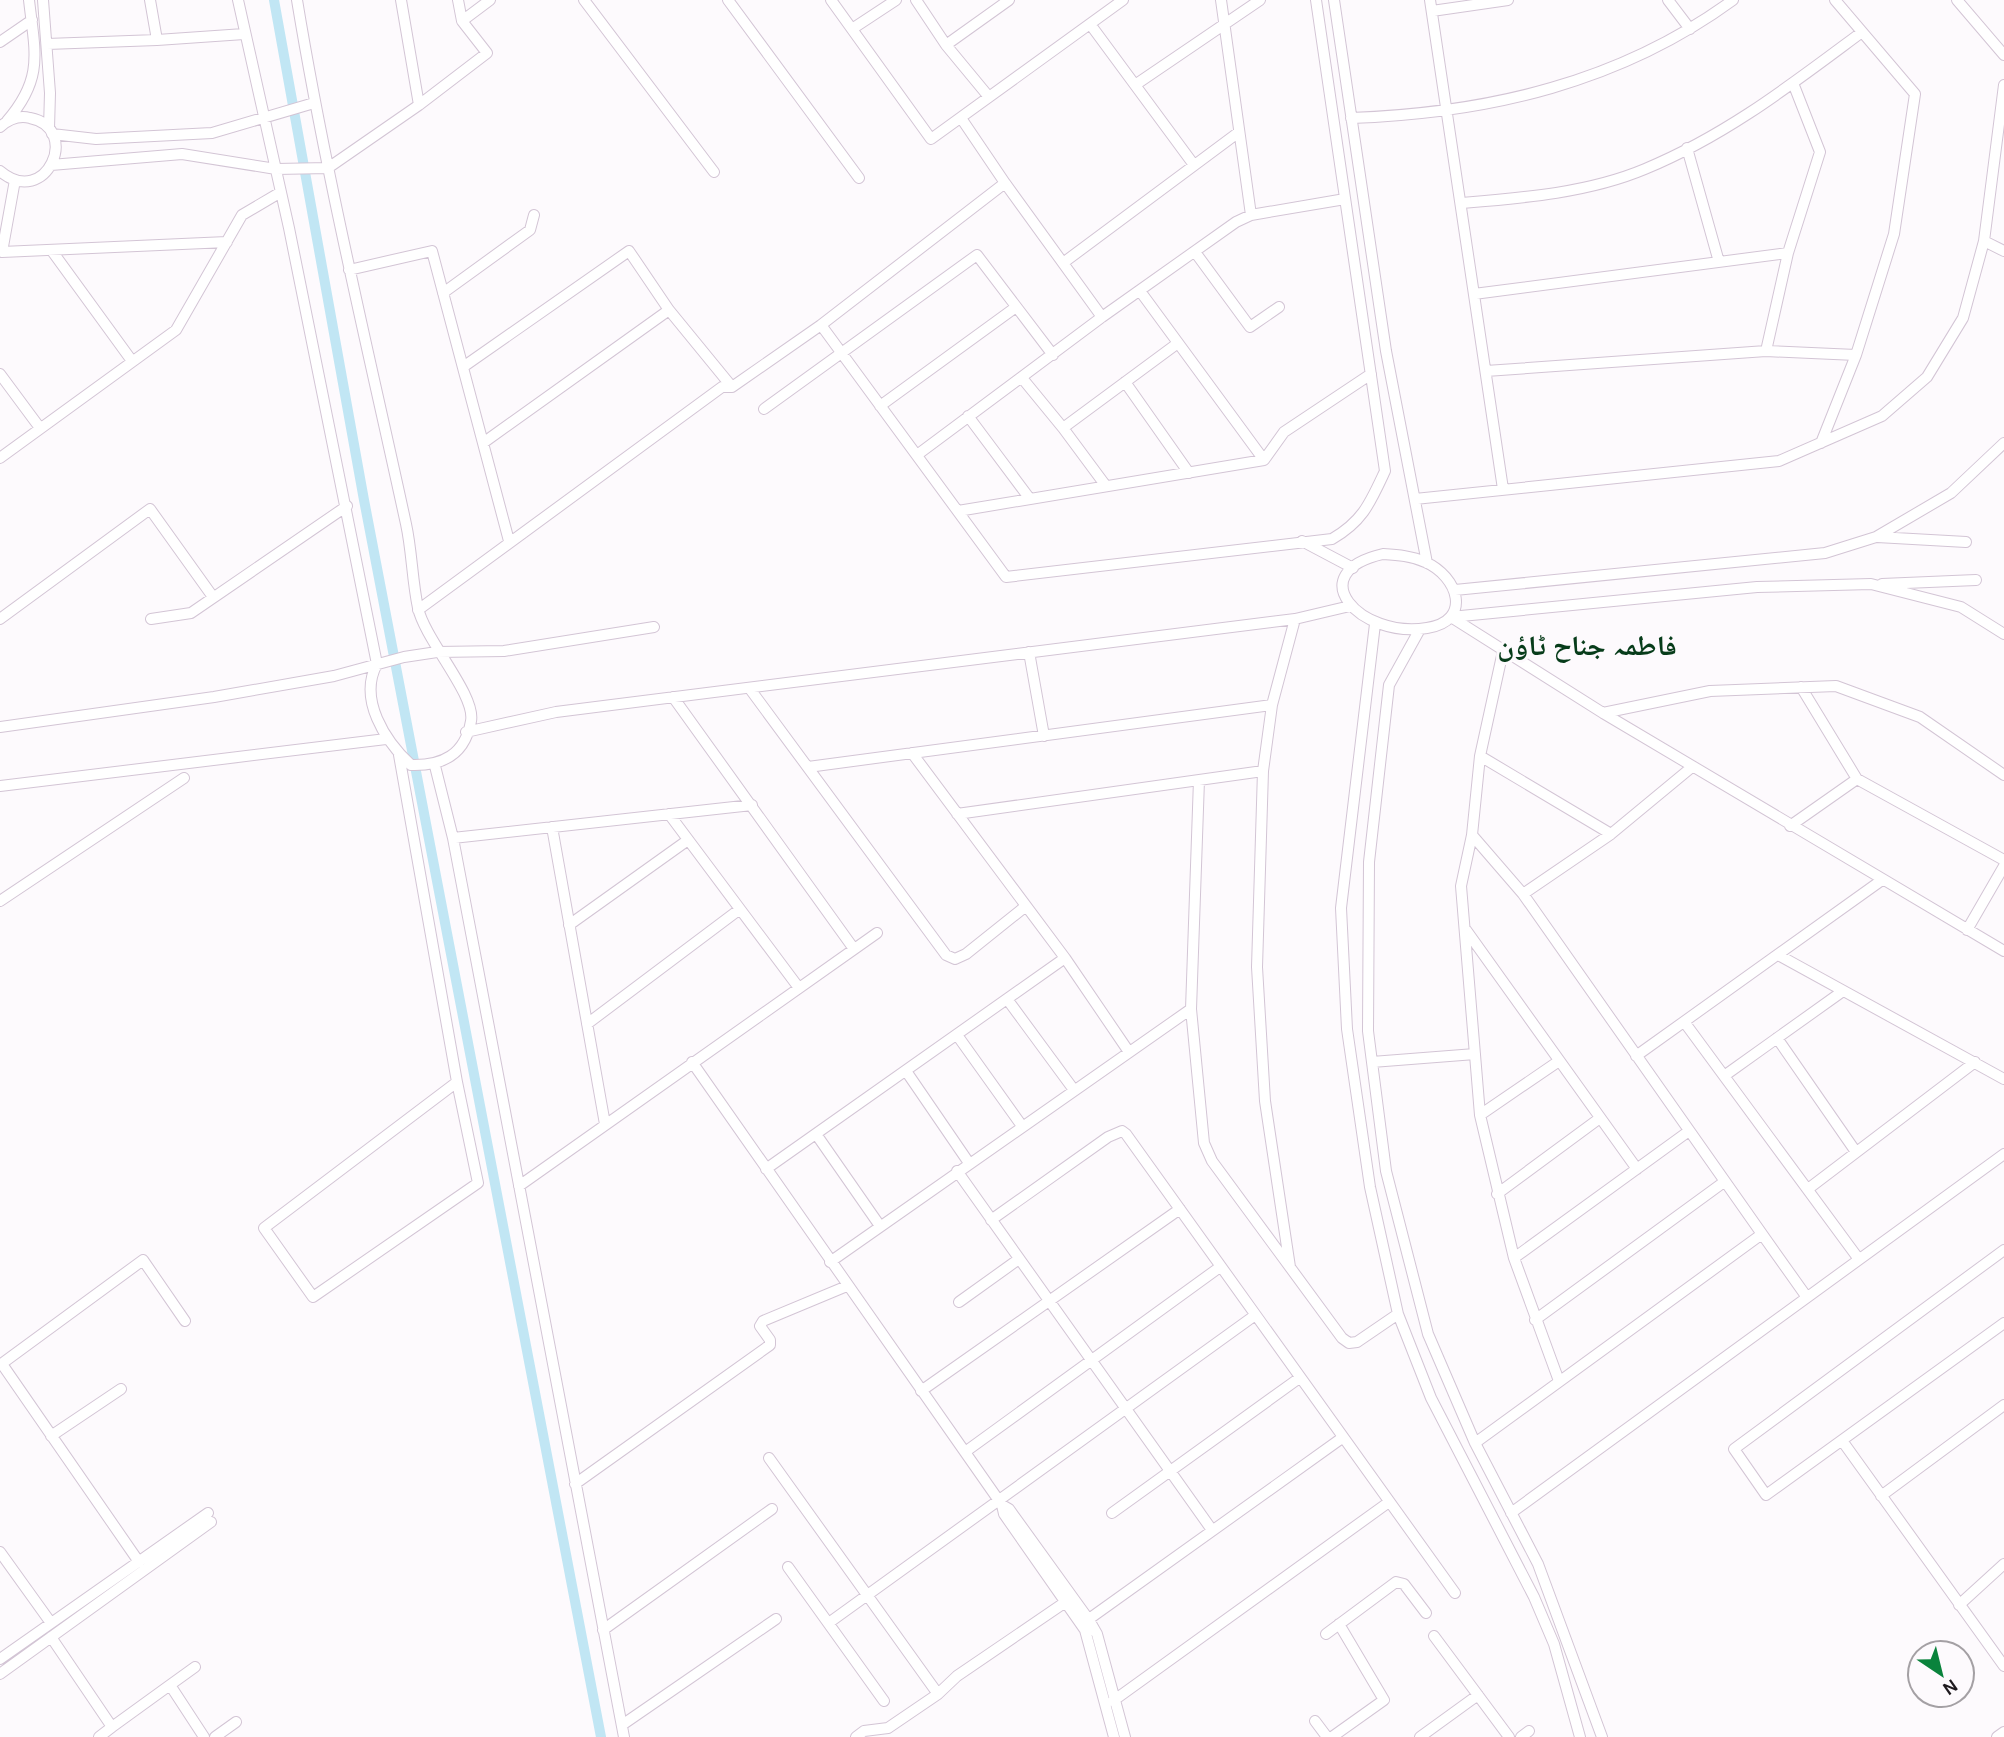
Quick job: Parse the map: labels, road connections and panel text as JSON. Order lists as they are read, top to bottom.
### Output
{
  "districts": ["فاطمہ جناح ٹاؤن"],
  "north": "bottom right"
}
